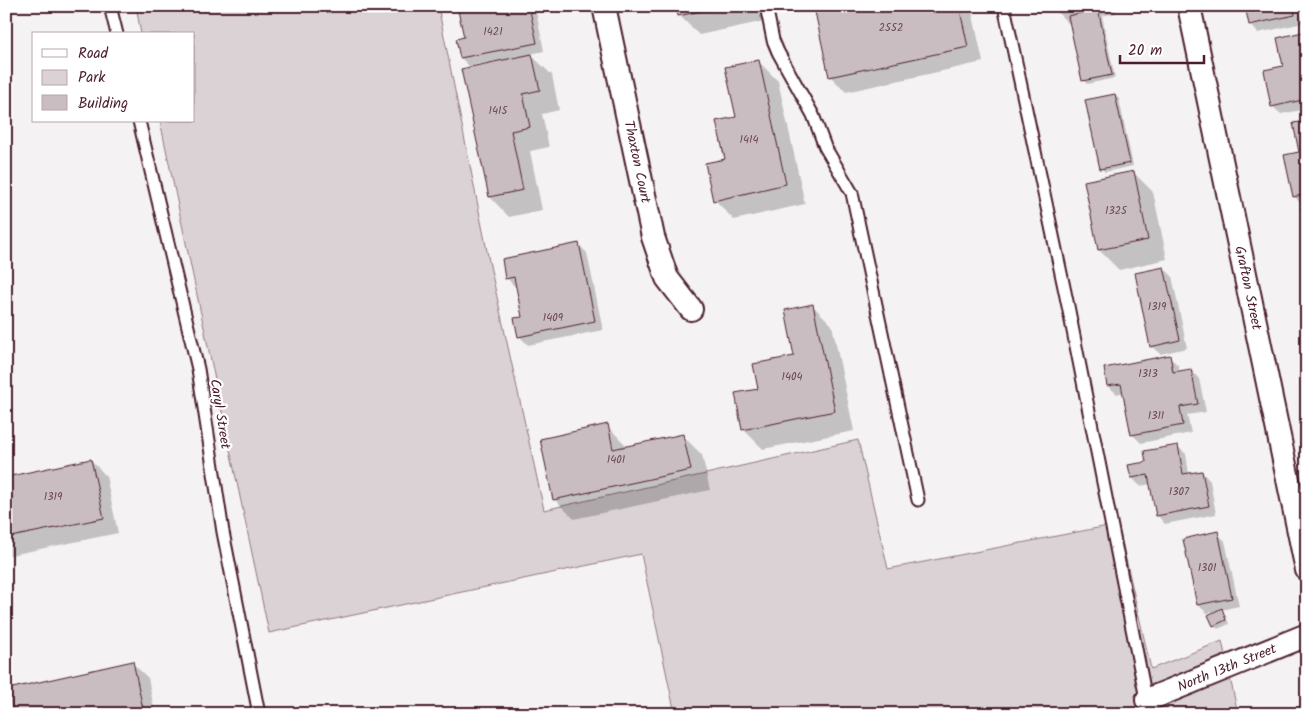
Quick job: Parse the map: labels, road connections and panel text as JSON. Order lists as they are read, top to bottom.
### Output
{
  "streets": {
    "street": ["Thaxton Court", "Grafton Street", "North 13th Street"],
    "lane": ["Caryl Street"]
  },
  "house_numbers": [
    "2552",
    "1421",
    "1415",
    "1414",
    "1325",
    "1319",
    "1409",
    "1313",
    "1404",
    "1311",
    "1401",
    "1307",
    "1319",
    "1301"
  ],
  "legend": ["Road", "Park", "Building"],
  "scale_bar": "20 m"
}
